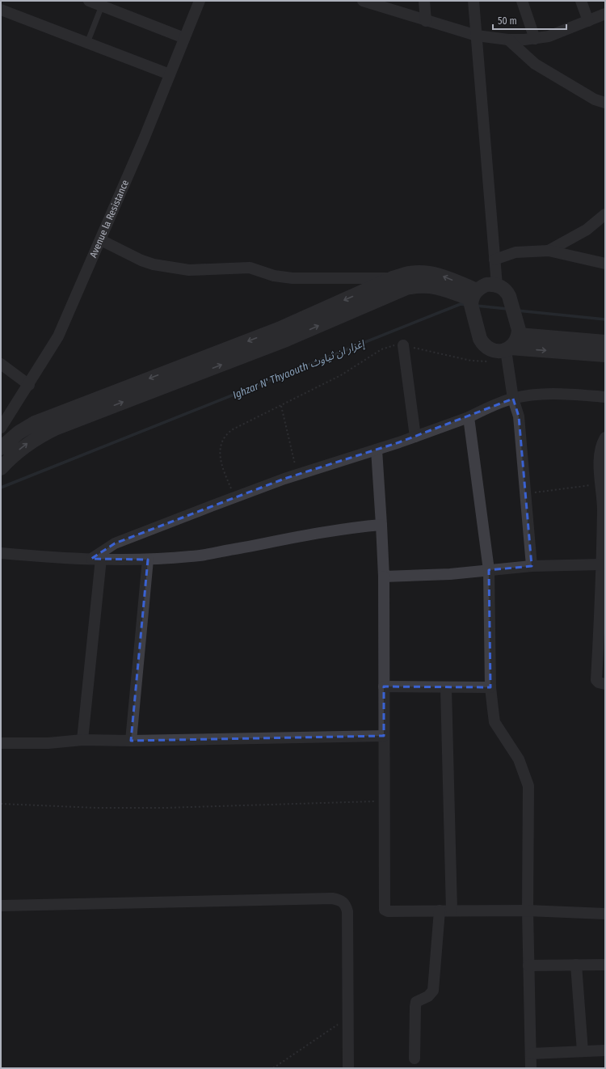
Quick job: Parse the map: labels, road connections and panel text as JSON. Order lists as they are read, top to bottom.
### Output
{
  "streets": {
    "street": ["Avenue la Resistance"]
  },
  "water": ["Ighzar N' Thyaouth إغزار ان ثياوث"],
  "scale_bar": "50 m"
}
